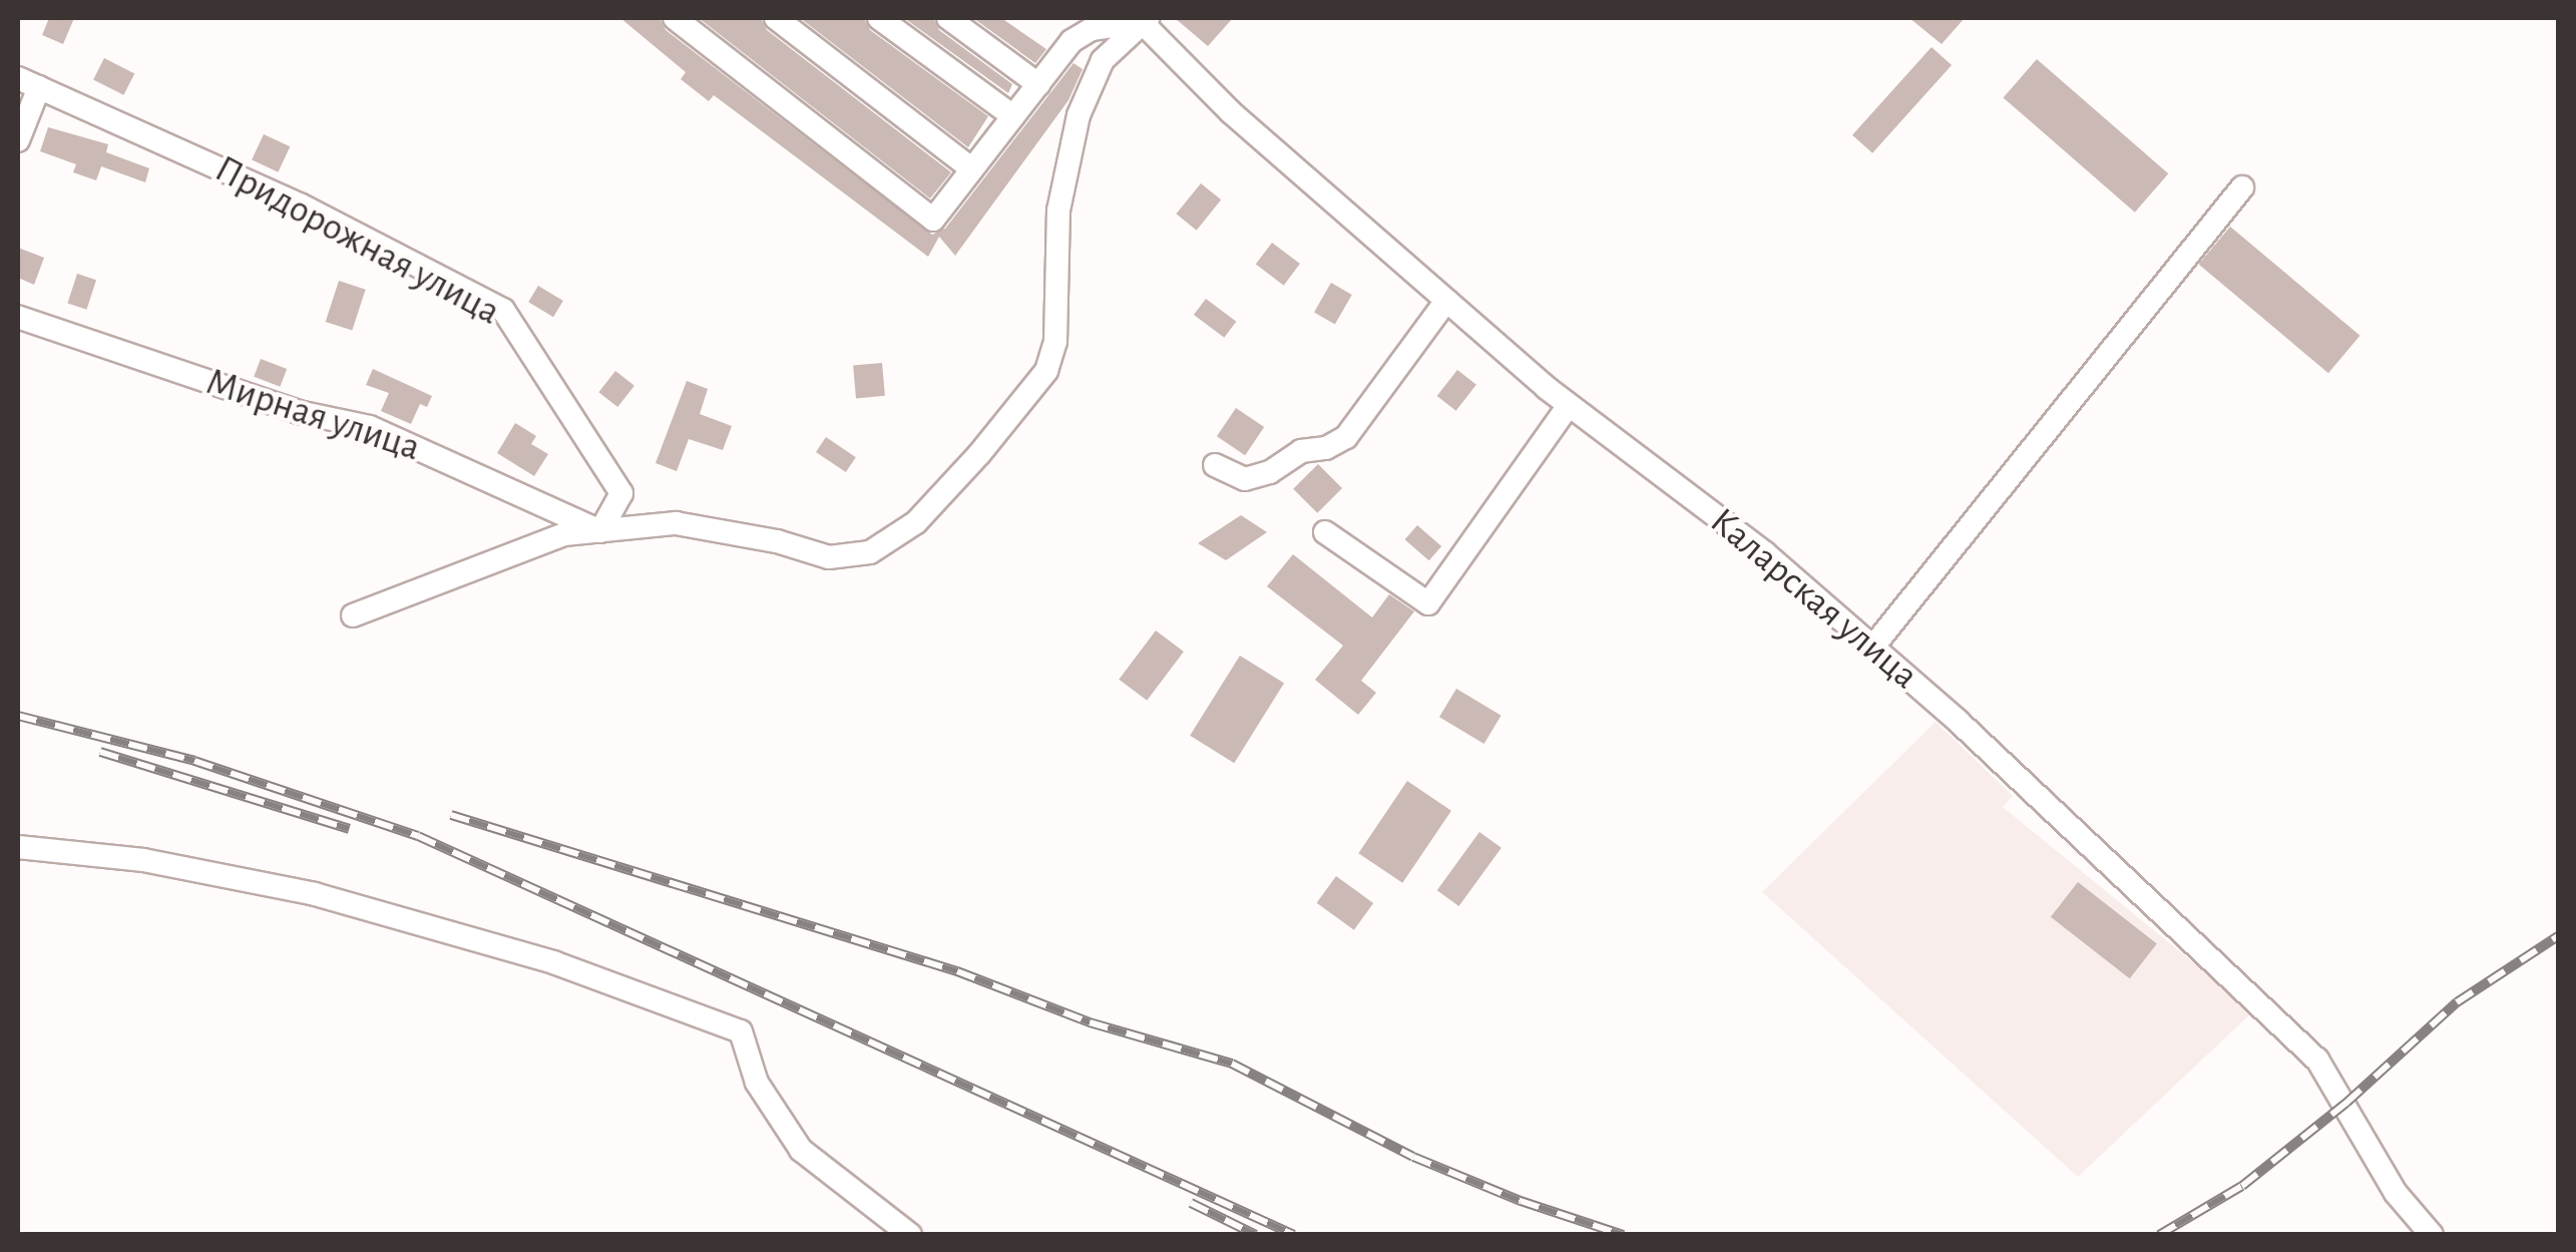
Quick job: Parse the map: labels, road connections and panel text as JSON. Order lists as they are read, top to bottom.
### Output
{
  "streets": {
    "street": ["Придорожная улица", "Мирная улица", "Каларская улица"]
  },
  "crossings": [
    ["Придорожная улица", "Мирная улица"]
  ]
}
